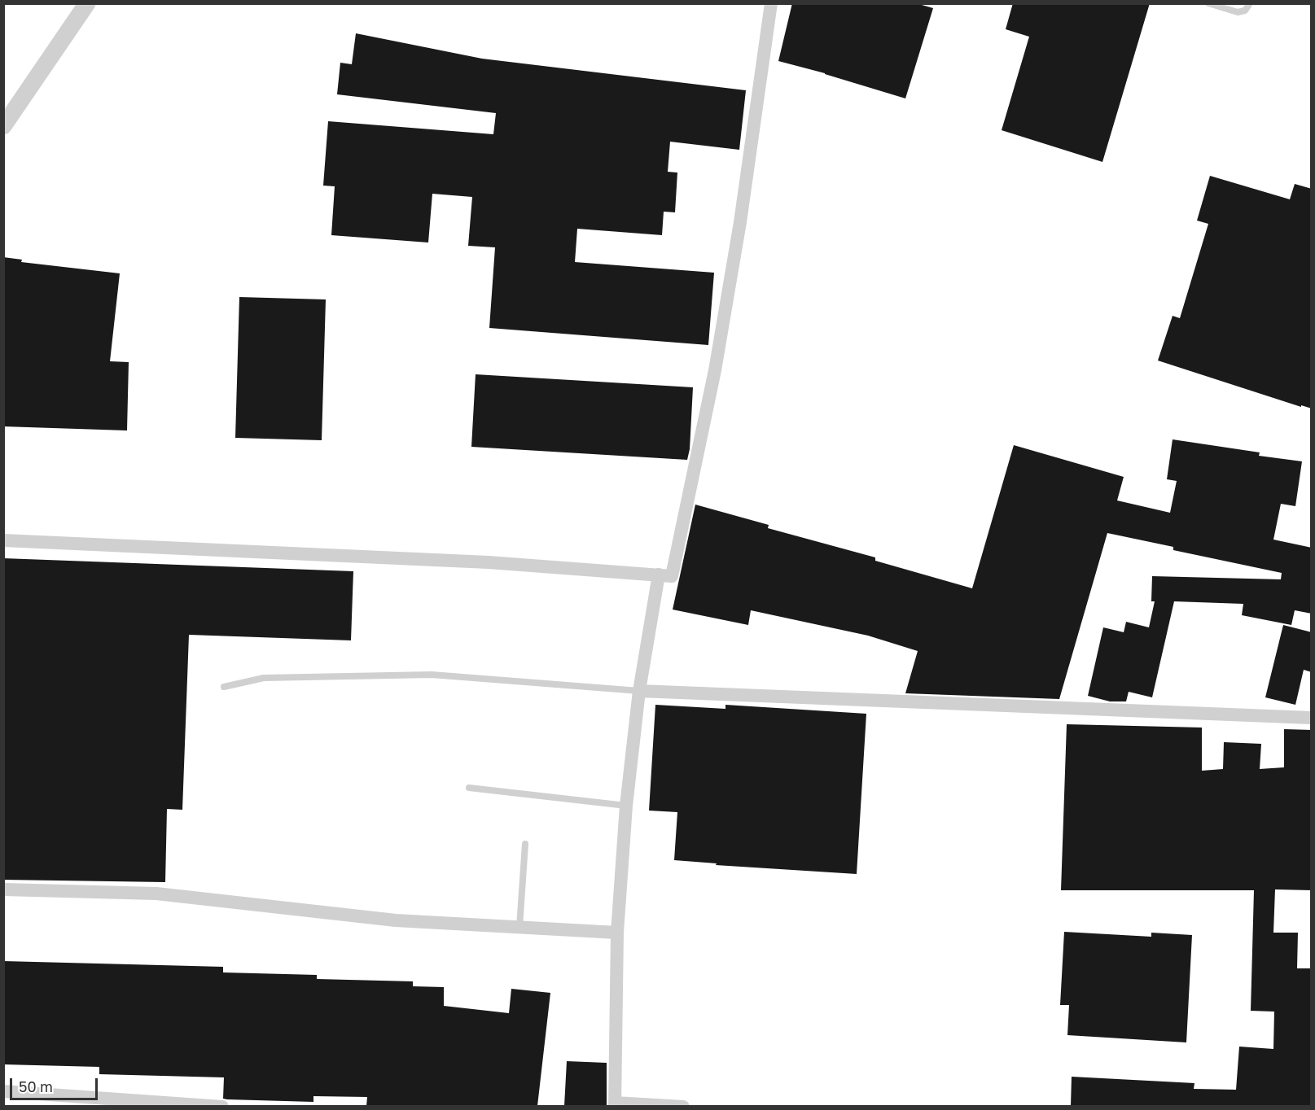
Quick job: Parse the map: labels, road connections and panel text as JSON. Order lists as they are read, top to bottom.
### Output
{
  "scale_bar": "50 m"
}
